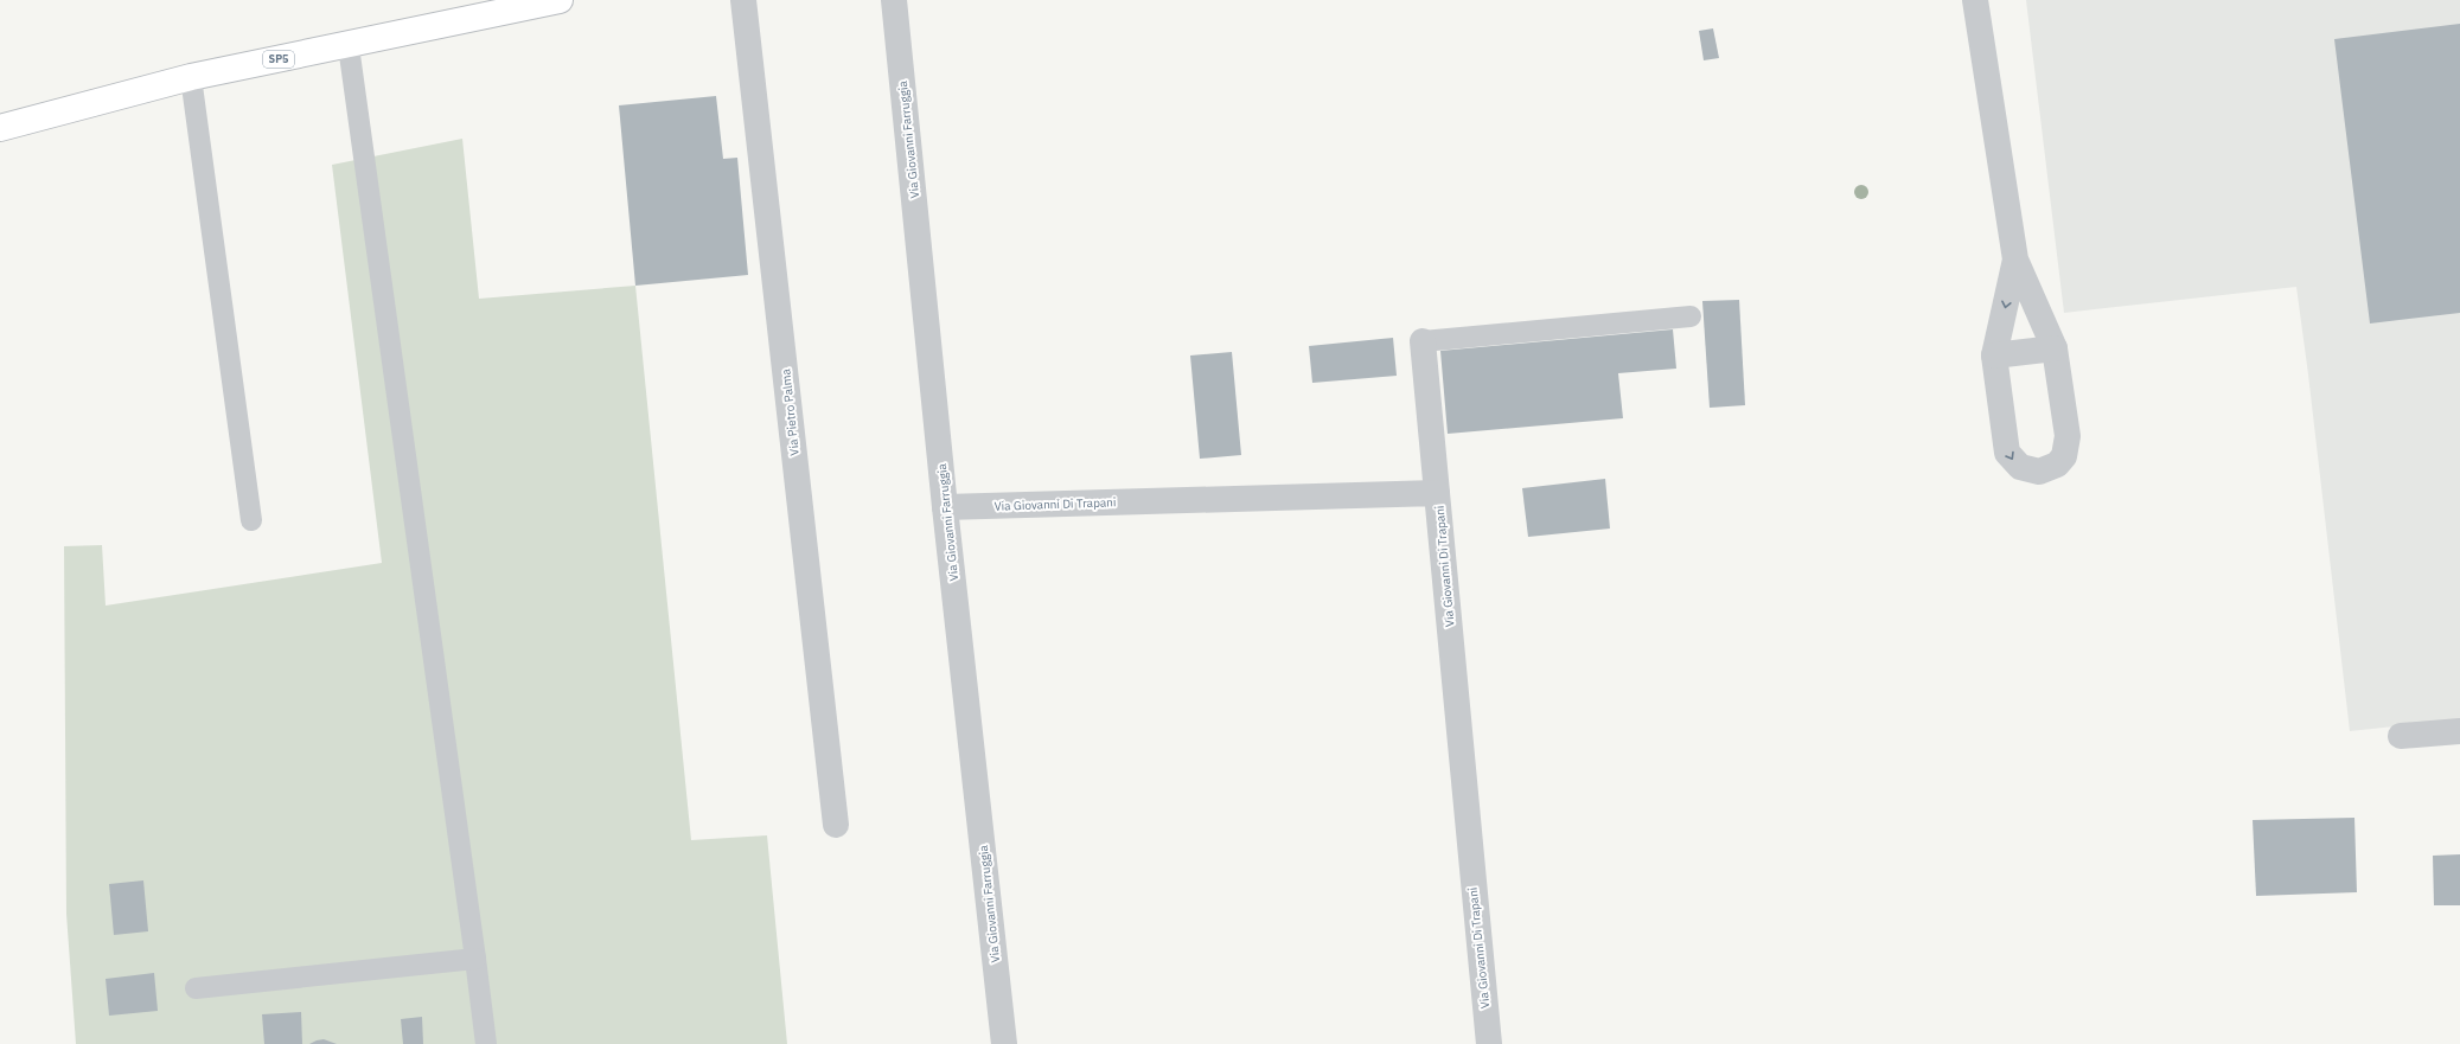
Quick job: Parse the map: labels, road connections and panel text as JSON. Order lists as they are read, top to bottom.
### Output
{
  "streets": {
    "main road": ["SP5"],
    "street": ["Via Giovanni Farruggia", "Via Pietro Palma", "Via Giovanni Di Trapani"]
  },
  "crossings": [
    ["Via Giovanni Farruggia", "Via Giovanni Di Trapani"]
  ]
}
